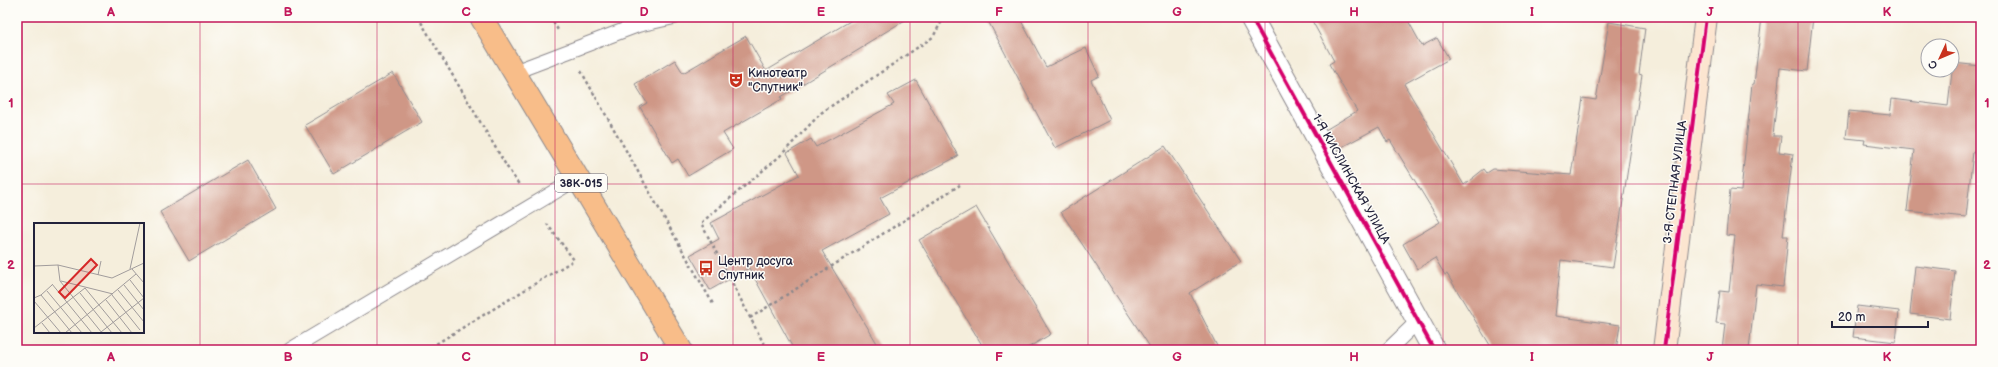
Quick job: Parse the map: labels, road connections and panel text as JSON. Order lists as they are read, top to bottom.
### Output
{
  "streets": {
    "main road": ["38К-015"],
    "street": ["1-Я КИСЛИНСКАЯ УЛИЦА", "3-Я СТЕПНАЯ УЛИЦА"]
  },
  "places": {
    "theatre": ["Кинотеатр \"Спутник\""],
    "bus stop": ["Центр досуга Спутник"]
  },
  "scale_bar": "20 m",
  "north": "bottom left",
  "grid": {
    "columns": [
      "A",
      "B",
      "C",
      "D",
      "E",
      "F",
      "G",
      "H",
      "I",
      "J",
      "K"
    ],
    "rows": ["1", "2"]
  }
}
